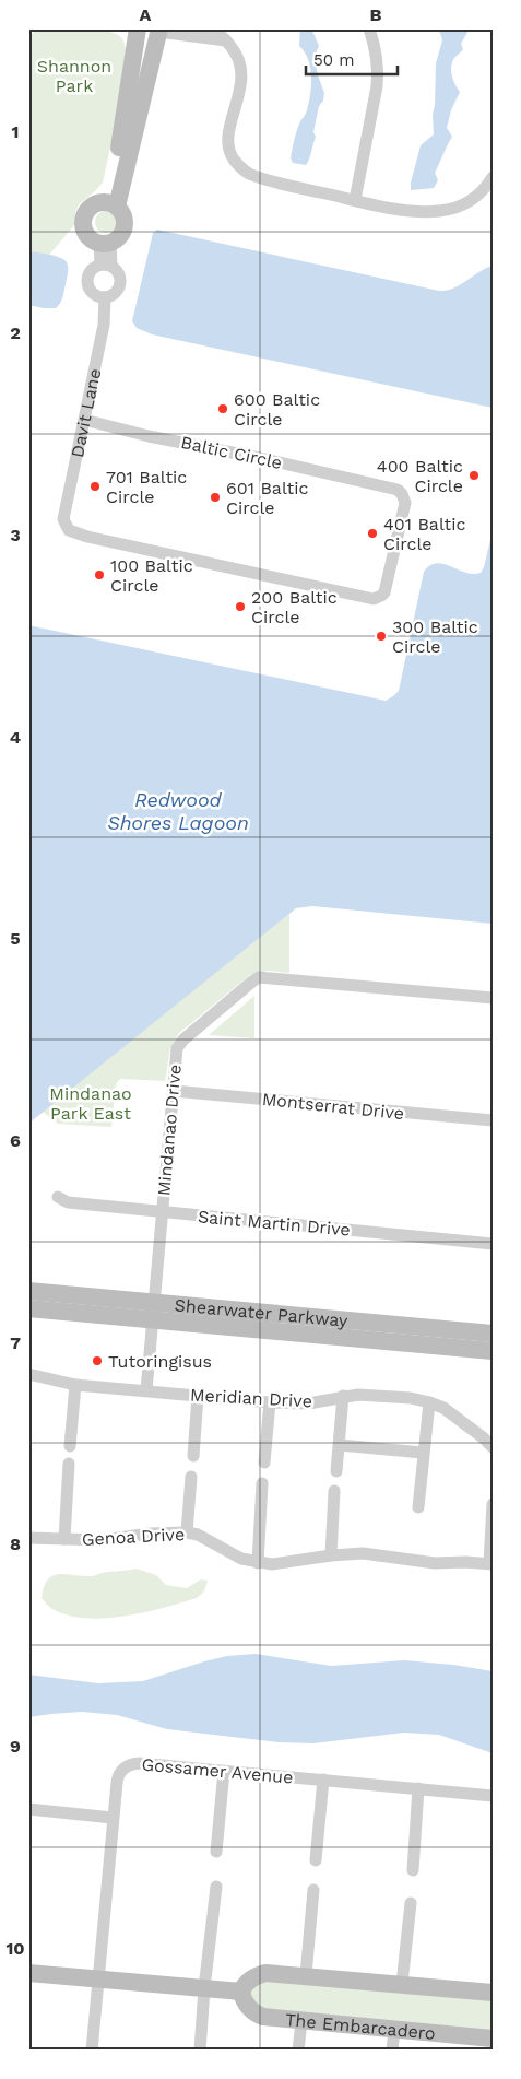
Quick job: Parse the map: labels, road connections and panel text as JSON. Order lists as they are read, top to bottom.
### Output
{
  "streets": {
    "street": [
      "Davit Lane",
      "Baltic Circle",
      "Montserrat Drive",
      "Mindanao Drive",
      "Saint Martin Drive",
      "Shearwater Parkway",
      "Meridian Drive",
      "Genoa Drive",
      "Gossamer Avenue",
      "The Embarcadero"
    ]
  },
  "crossings": [
    ["Davit Lane", "Baltic Circle"],
    ["Montserrat Drive", "Mindanao Drive"],
    ["Mindanao Drive", "Saint Martin Drive"],
    ["Mindanao Drive", "Shearwater Parkway"],
    ["Mindanao Drive", "Meridian Drive"]
  ],
  "water": ["Redwood Shores Lagoon"],
  "parks": ["Shannon Park", "Mindanao Park East"],
  "places": [
    "600 Baltic Circle",
    "400 Baltic Circle",
    "701 Baltic Circle",
    "601 Baltic Circle",
    "401 Baltic Circle",
    "100 Baltic Circle",
    "200 Baltic Circle",
    "300 Baltic Circle",
    "Tutoringisus"
  ],
  "scale_bar": "50 m",
  "grid": {
    "columns": ["A", "B"],
    "rows": [
      "1",
      "2",
      "3",
      "4",
      "5",
      "6",
      "7",
      "8",
      "9",
      "10"
    ]
  }
}
